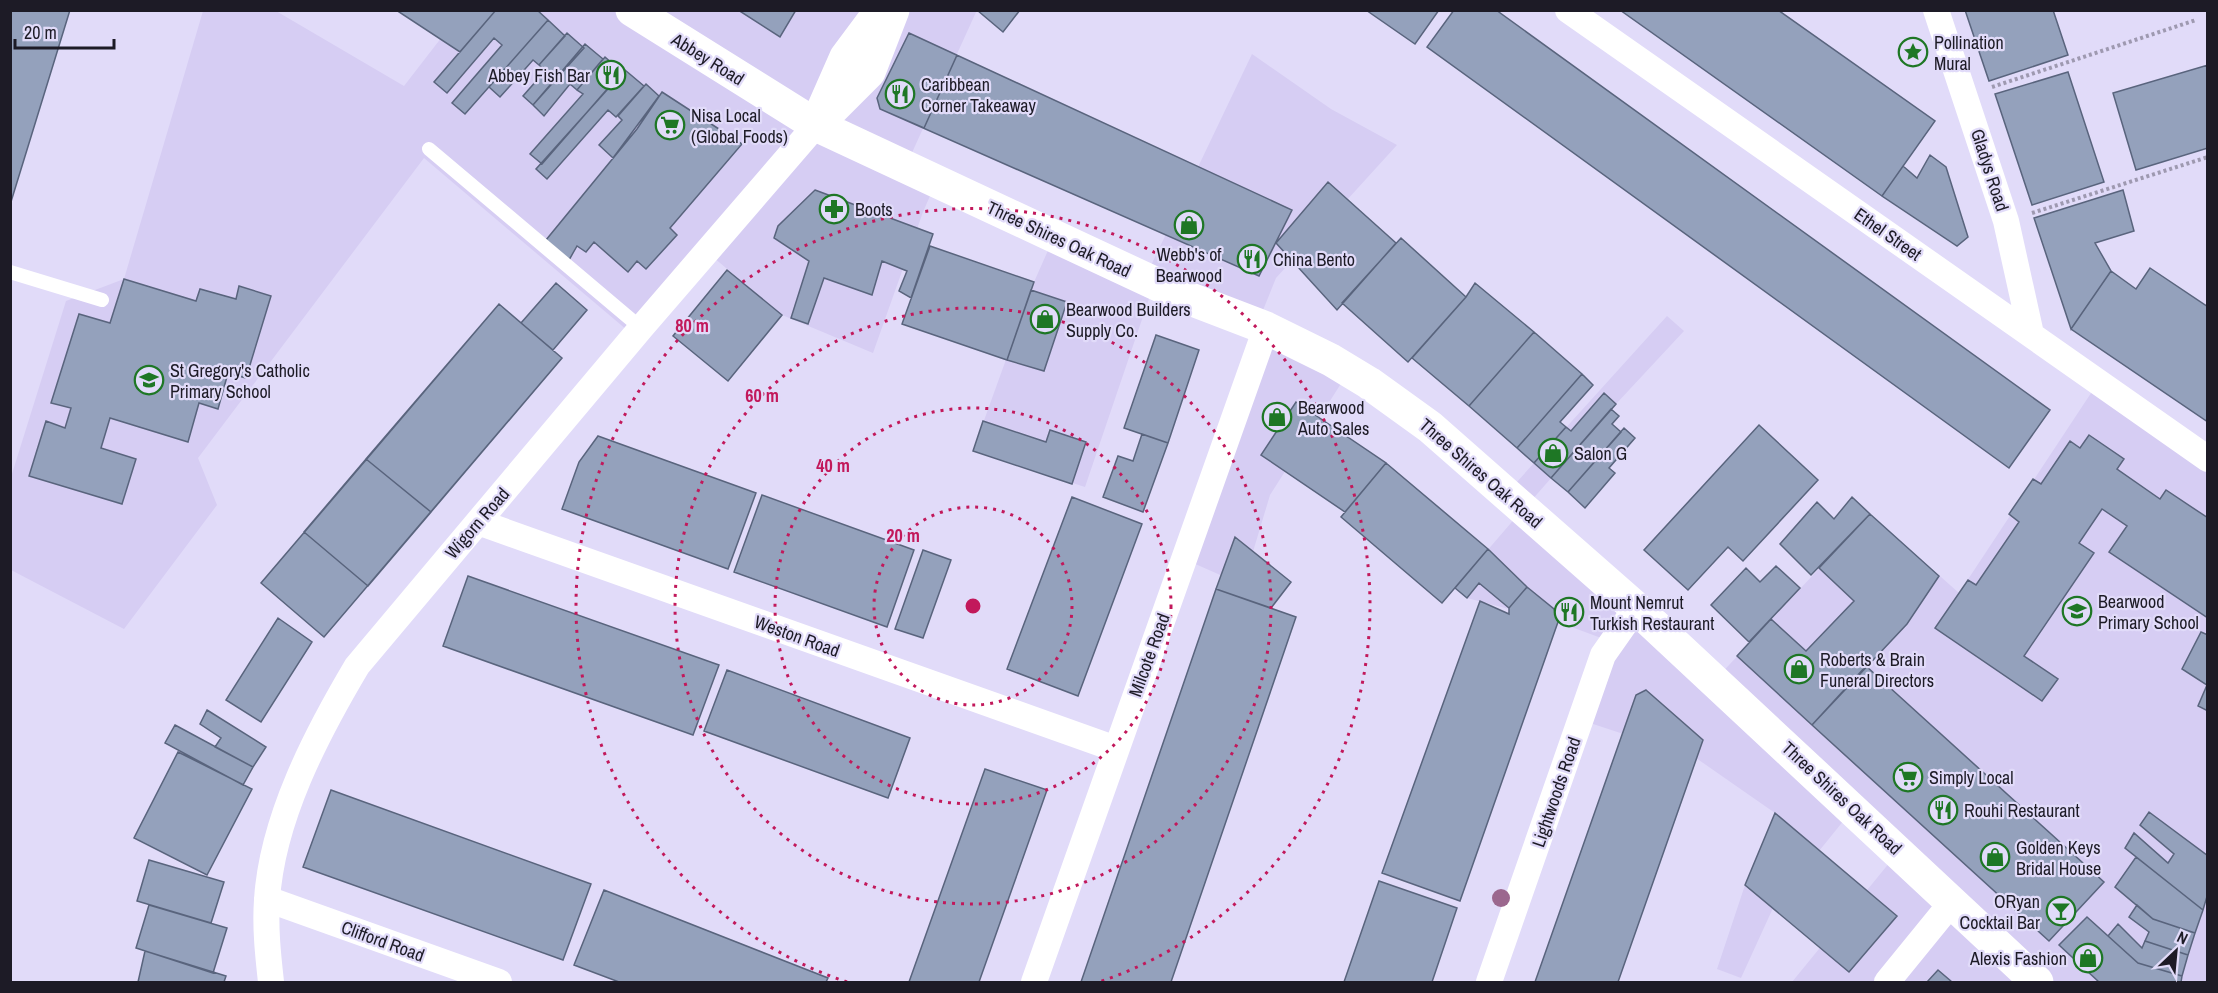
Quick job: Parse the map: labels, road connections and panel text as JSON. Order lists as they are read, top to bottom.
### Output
{
  "streets": {
    "main road": ["Abbey Road", "Three Shires Oak Road"],
    "street": [
      "Gladys Road",
      "Ethel Street",
      "Wigorn Road",
      "Weston Road",
      "Milcote Road",
      "Lightwoods Road",
      "Clifford Road"
    ]
  },
  "crossings": [
    ["Abbey Road", "Three Shires Oak Road"],
    ["Abbey Road", "Wigorn Road"],
    ["Gladys Road", "Ethel Street"],
    ["Three Shires Oak Road", "Wigorn Road"],
    ["Three Shires Oak Road", "Milcote Road"],
    ["Three Shires Oak Road", "Lightwoods Road"],
    ["Wigorn Road", "Weston Road"],
    ["Wigorn Road", "Clifford Road"],
    ["Weston Road", "Milcote Road"]
  ],
  "places": {
    "place": ["Pollination Mural"],
    "restaurant": [
      "Abbey Fish Bar",
      "Caribbean Corner Takeaway",
      "China Bento",
      "Mount Nemrut Turkish Restaurant",
      "Rouhi Restaurant"
    ],
    "supermarket": ["Nisa Local (Global Foods)", "Simply Local"],
    "pharmacy": ["Boots"],
    "shop": [
      "Webb's of Bearwood",
      "Bearwood Builders Supply Co.",
      "Bearwood Auto Sales",
      "Salon G",
      "Roberts & Brain Funeral Directors",
      "Golden Keys Bridal House",
      "Alexis Fashion"
    ],
    "school or university": ["St Gregory's Catholic Primary School", "Bearwood Primary School"],
    "bar": ["ORyan Cocktail Bar"]
  },
  "scale_bar": "20 m",
  "north": "top right",
  "rings": [
    "80 m",
    "60 m",
    "40 m",
    "20 m"
  ]
}
